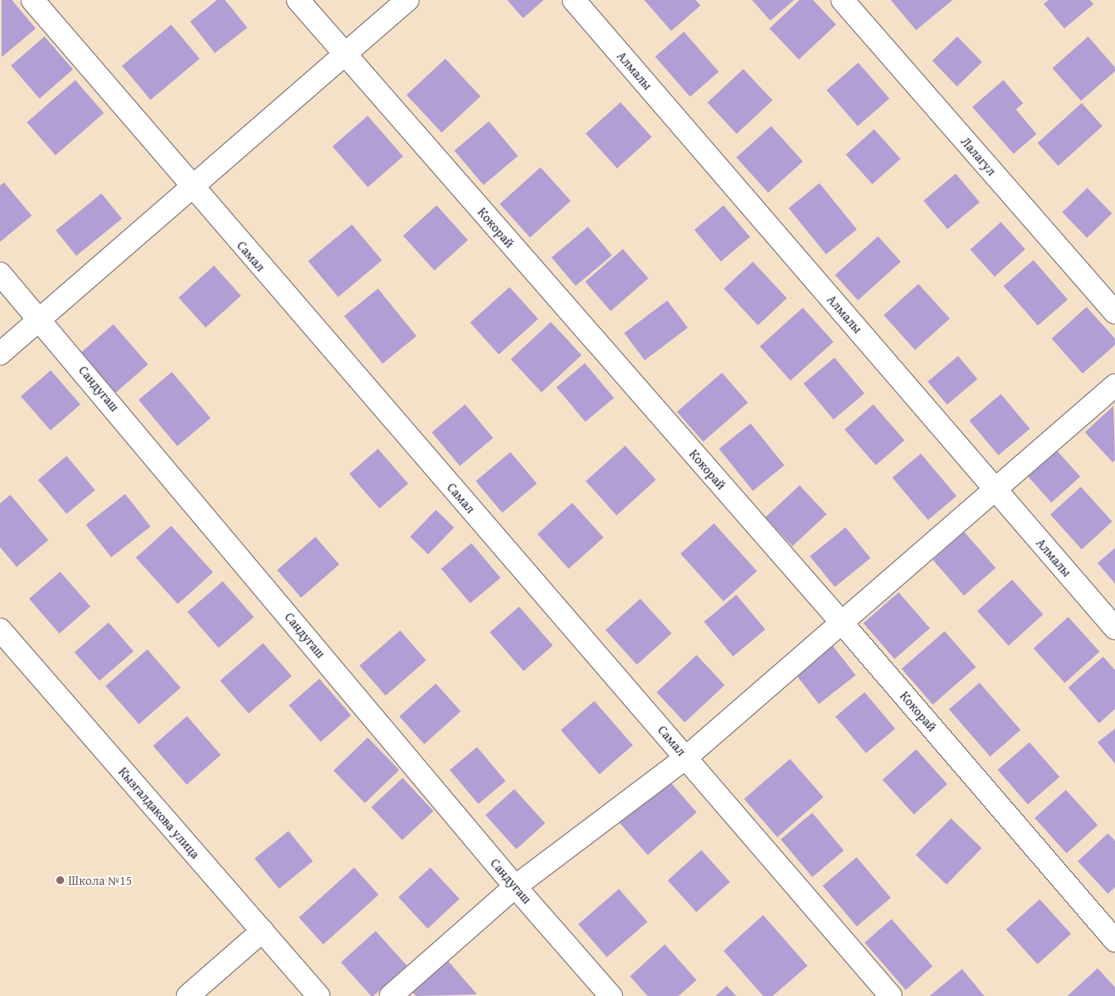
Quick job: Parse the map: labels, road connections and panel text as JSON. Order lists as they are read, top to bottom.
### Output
{
  "streets": {
    "street": [
      "Алмалы",
      "Лалагул",
      "Кокорай",
      "Самал",
      "Сандугаш",
      "Кызгалдакова улица"
    ]
  },
  "places": ["Школа №15"]
}
